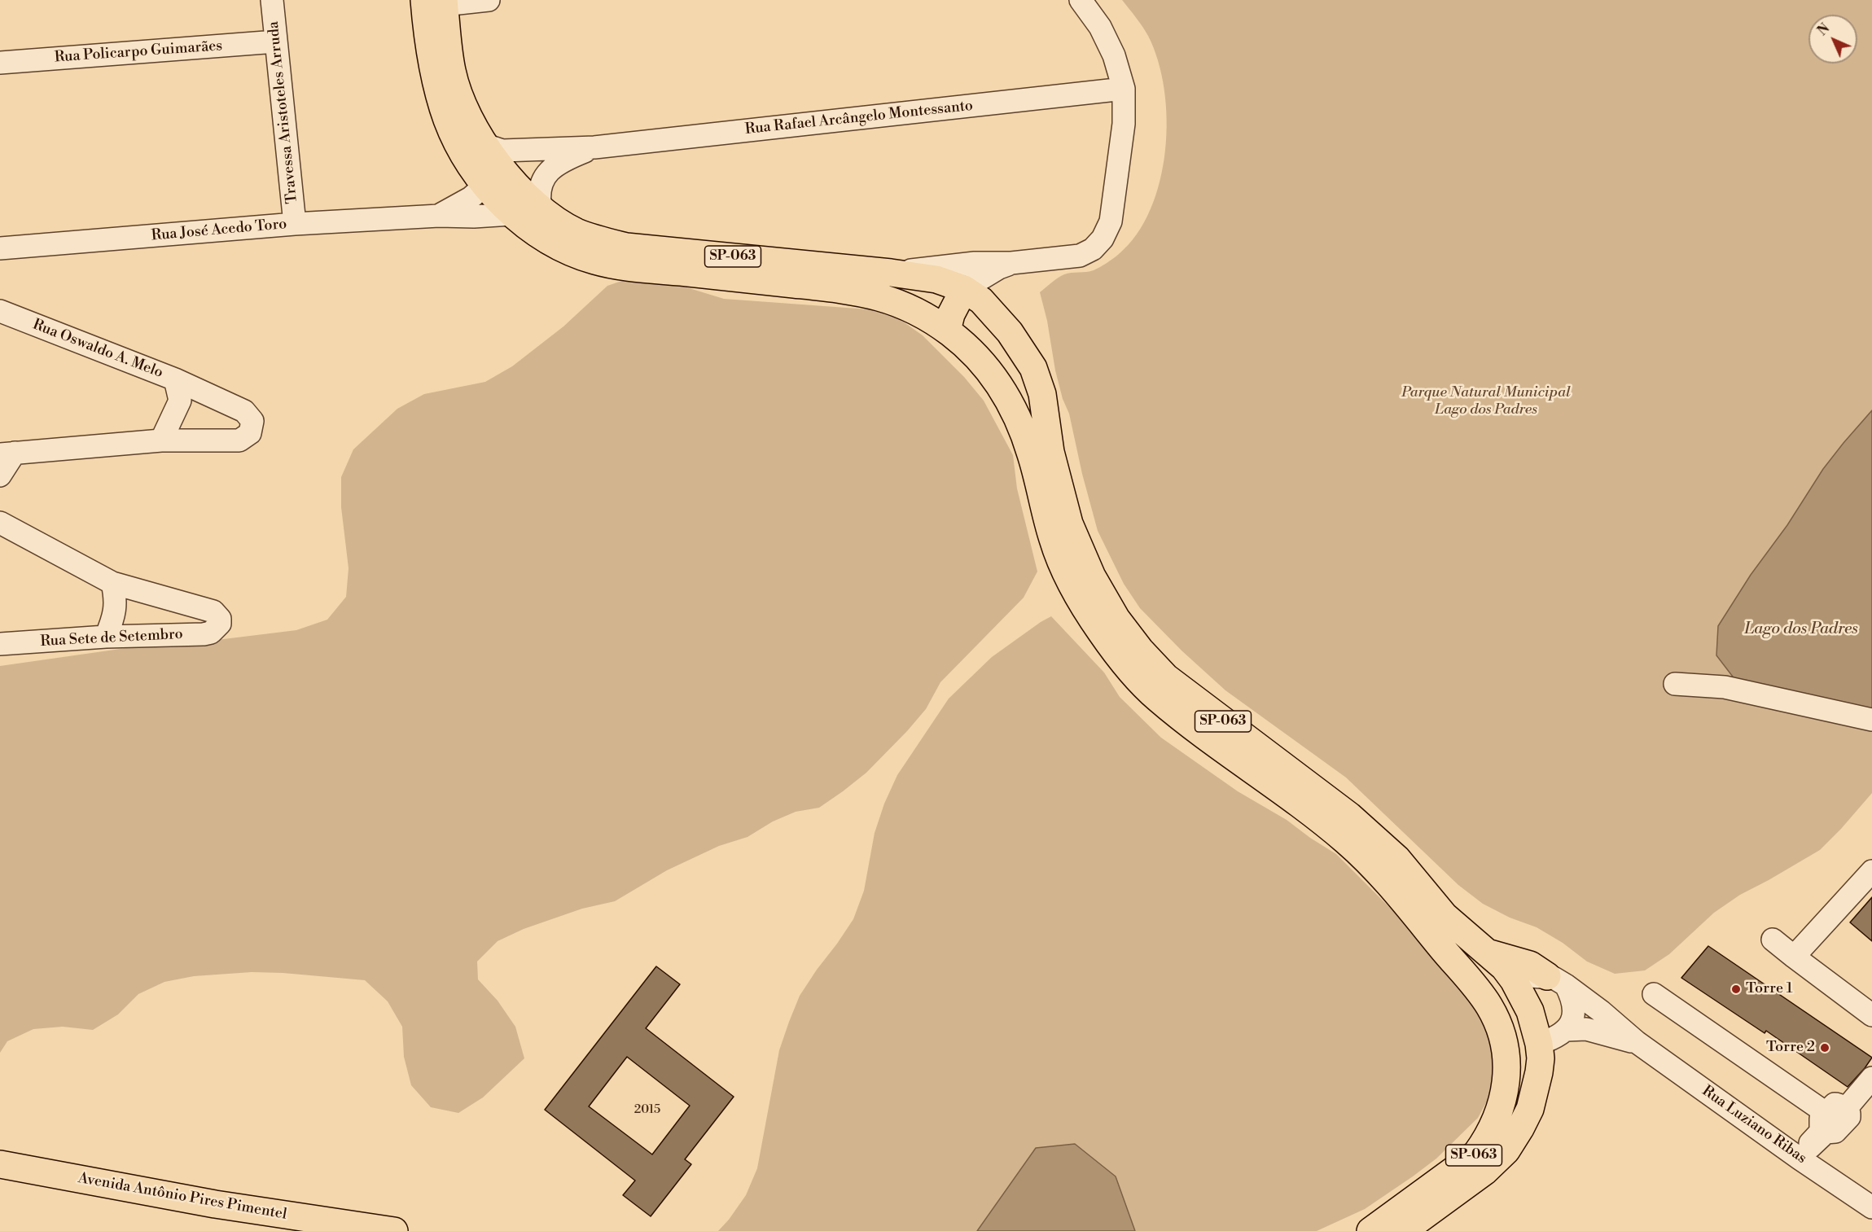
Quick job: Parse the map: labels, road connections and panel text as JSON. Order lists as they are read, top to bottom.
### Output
{
  "streets": {
    "main road": ["SP-063", "Avenida Antônio Pires Pimentel"],
    "street": [
      "Rua Policarpo Guimarães",
      "Travessa Aristoteles Arruda",
      "Rua Rafael Arcângelo Montessanto",
      "Rua José Acedo Toro",
      "Rua Oswaldo A. Melo",
      "Rua Sete de Setembro",
      "Rua Luziano Ribas"
    ]
  },
  "crossings": [
    ["Rua Policarpo Guimarães", "Travessa Aristoteles Arruda"],
    ["Travessa Aristoteles Arruda", "Rua José Acedo Toro"],
    ["Rua Rafael Arcângelo Montessanto", "SP-063"],
    ["Rua José Acedo Toro", "SP-063"]
  ],
  "water": ["Lago dos Padres"],
  "parks": ["Parque Natural Municipal Lago dos Padres"],
  "places": ["Torre 1", "Torre 2"],
  "house_numbers": ["2015"],
  "north": "top left"
}
